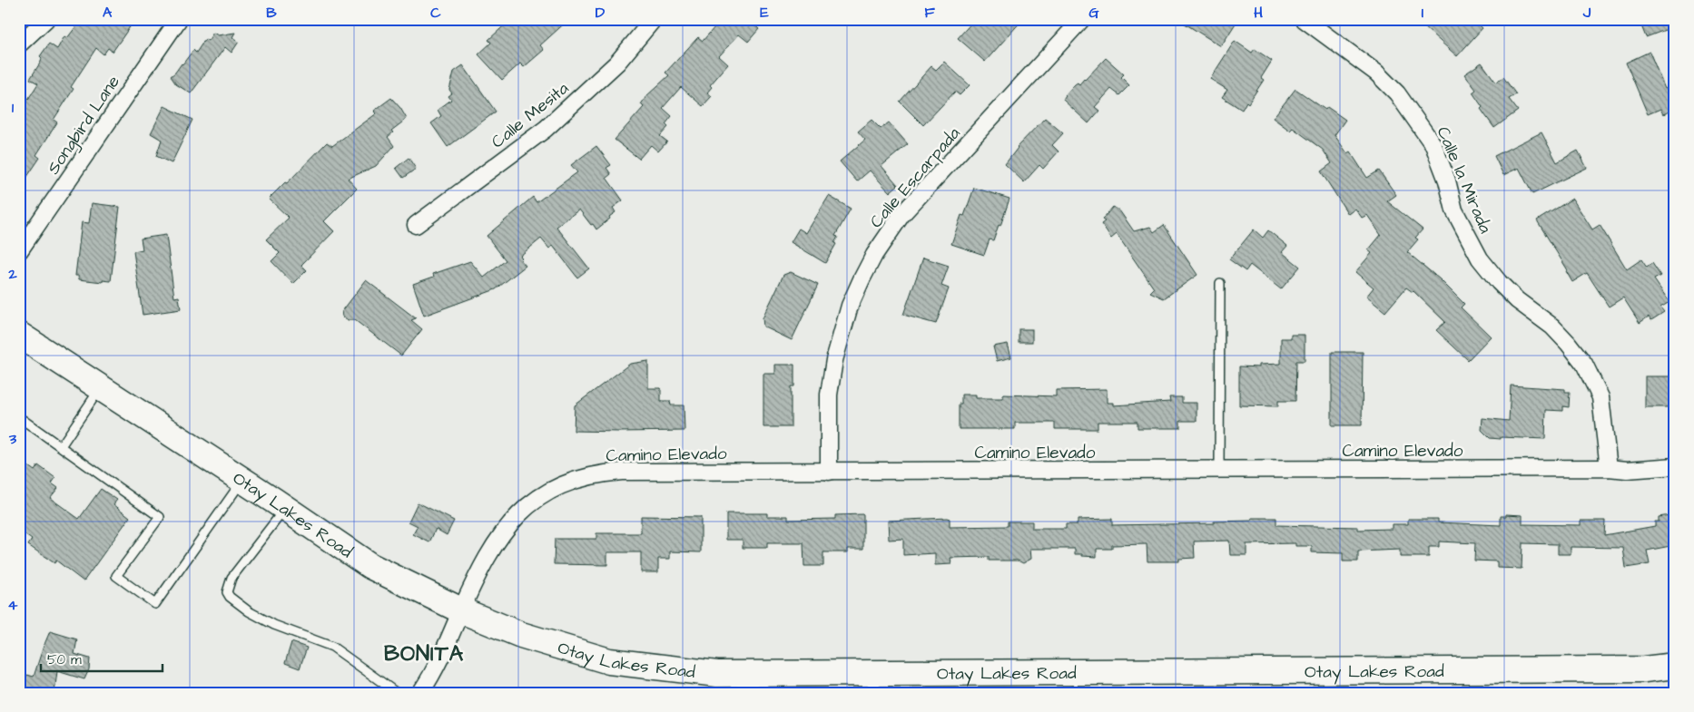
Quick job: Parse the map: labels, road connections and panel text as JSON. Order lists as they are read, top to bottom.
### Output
{
  "streets": {
    "main road": ["Otay Lakes Road"],
    "street": [
      "Calle Mesita",
      "Songbird Lane",
      "Calle Escarpada",
      "Calle la Mirada",
      "Camino Elevado"
    ]
  },
  "crossings": [
    ["Calle Escarpada", "Camino Elevado"],
    ["Calle la Mirada", "Camino Elevado"],
    ["Camino Elevado", "Otay Lakes Road"]
  ],
  "districts": ["BONITA"],
  "scale_bar": "50 m",
  "grid": {
    "columns": [
      "A",
      "B",
      "C",
      "D",
      "E",
      "F",
      "G",
      "H",
      "I",
      "J"
    ],
    "rows": [
      "1",
      "2",
      "3",
      "4"
    ]
  }
}
